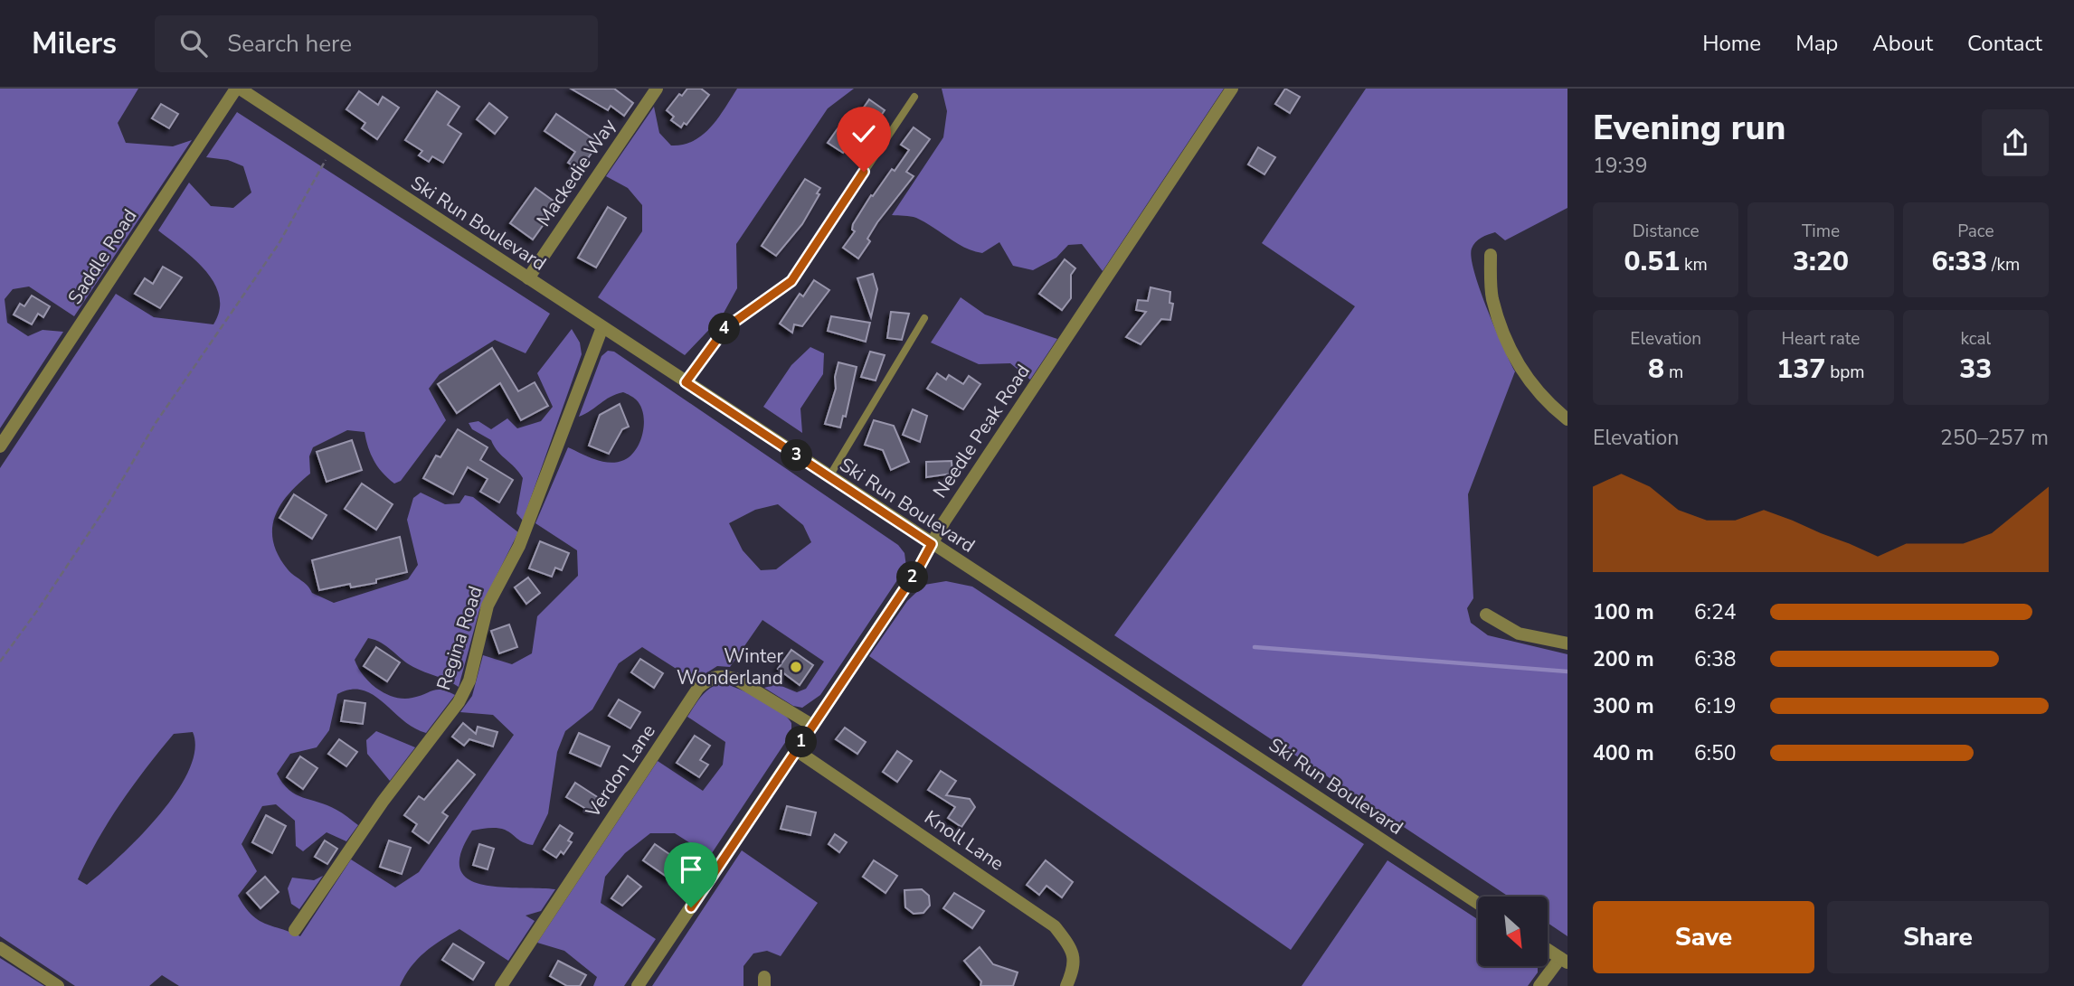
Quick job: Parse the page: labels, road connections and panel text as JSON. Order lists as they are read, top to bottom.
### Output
{
  "streets": {
    "street": [
      "Mackedie Way",
      "Ski Run Boulevard",
      "Saddle Road",
      "Needle Peak Road",
      "Regina Road",
      "Verdon Lane",
      "Knoll Lane"
    ]
  },
  "crossings": [
    ["Mackedie Way", "Ski Run Boulevard"],
    ["Ski Run Boulevard", "Saddle Road"],
    ["Ski Run Boulevard", "Needle Peak Road"],
    ["Ski Run Boulevard", "Regina Road"],
    ["Needle Peak Road", "Verdon Lane"],
    ["Needle Peak Road", "Knoll Lane"]
  ],
  "places": ["Winter Wonderland"],
  "north": "bottom right",
  "page": {
    "header": "Milers",
    "search": "Search here",
    "nav": [
      "Home",
      "Map",
      "About",
      "Contact"
    ],
    "heading": ["Evening run", "19:39"],
    "stats": [
      ["Distance", "0.51 km"],
      ["Time", "3:20"],
      ["Pace", "6:33 /km"],
      ["Elevation", "8 m"],
      ["Heart rate", "137 bpm"],
      ["kcal", "33"]
    ],
    "pins": [
      "4",
      "3",
      "2",
      "1"
    ],
    "chart": ["Elevation", "250–257 m"],
    "list": [
      {
        "name": "100 m",
        "note": "6:24"
      },
      {
        "name": "200 m",
        "note": "6:38"
      },
      {
        "name": "300 m",
        "note": "6:19"
      },
      {
        "name": "400 m",
        "note": "6:50"
      }
    ],
    "buttons": ["Save", "Share"]
  }
}
